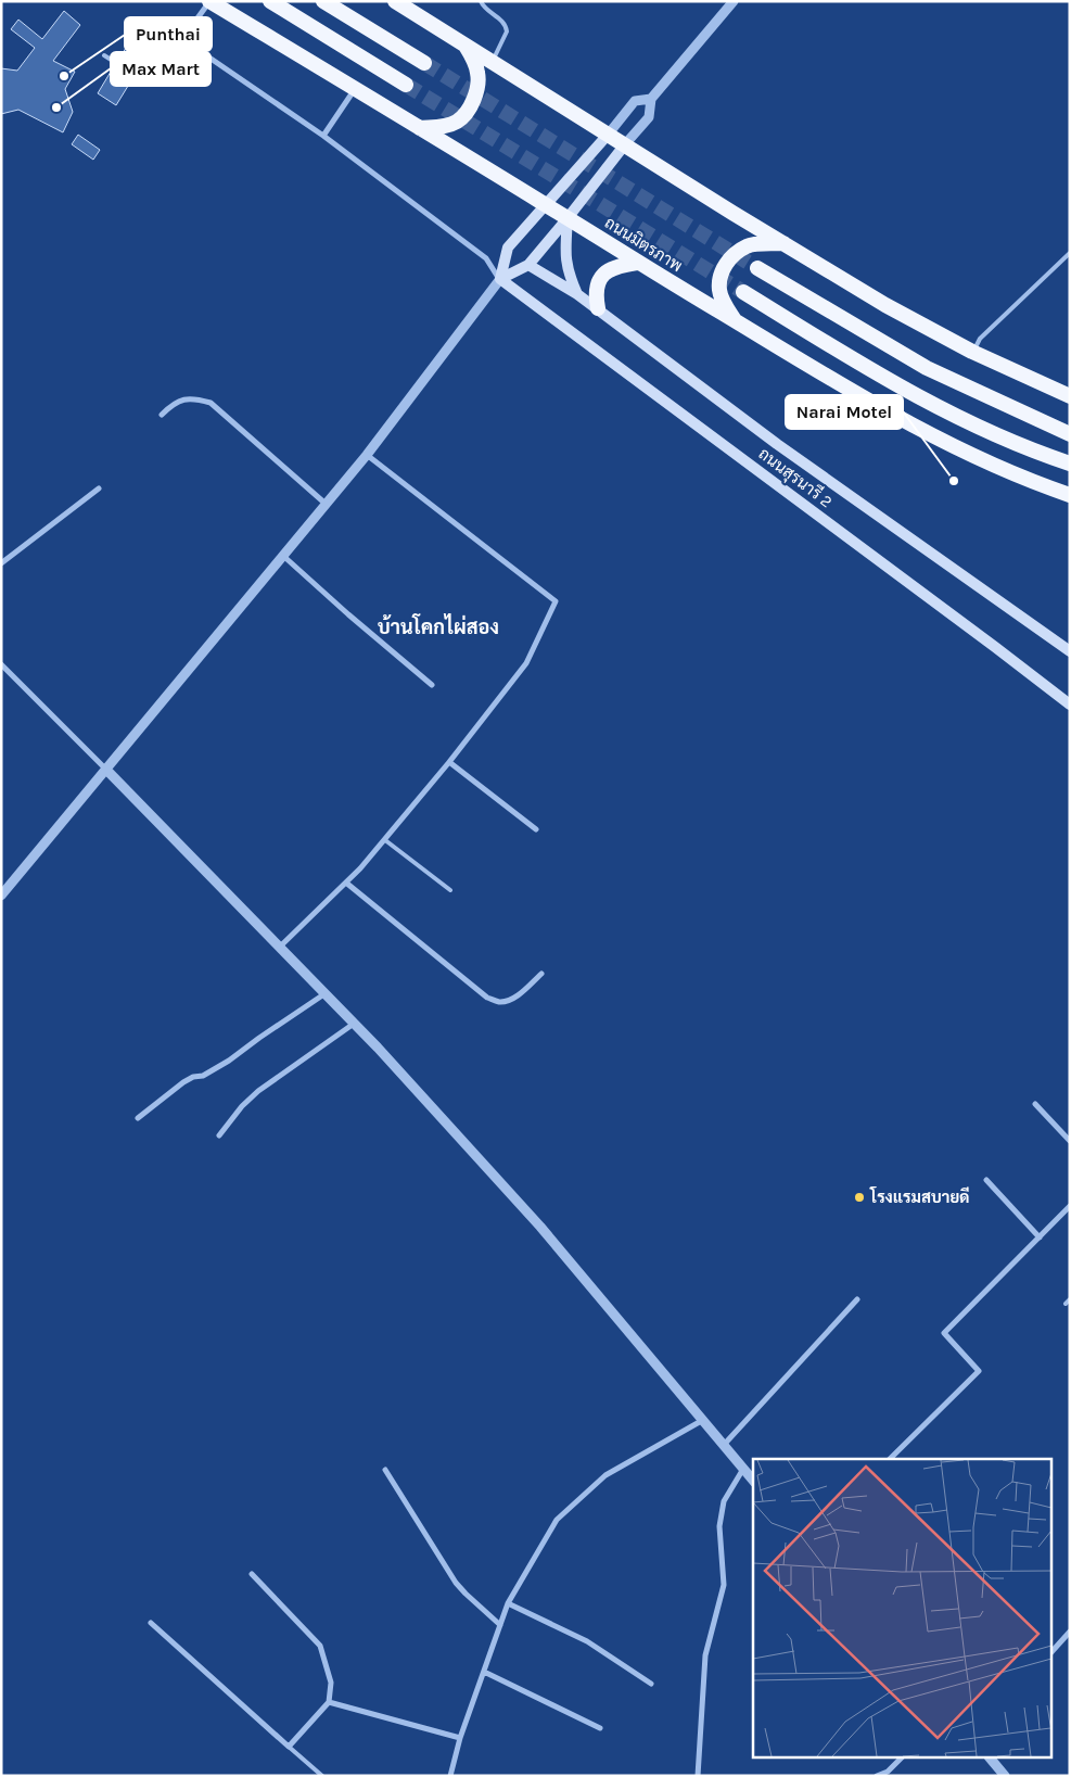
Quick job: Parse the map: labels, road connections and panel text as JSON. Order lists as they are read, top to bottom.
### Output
{
  "streets": {
    "highway": ["ถนนมิตรภาพ"],
    "main road": ["ถนนสุรนารี 2"]
  },
  "districts": ["บ้านโคกไผ่สอง"],
  "places": [
    "Punthai",
    "Max Mart",
    "Narai Motel",
    "โรงแรมสบายดี"
  ]
}
